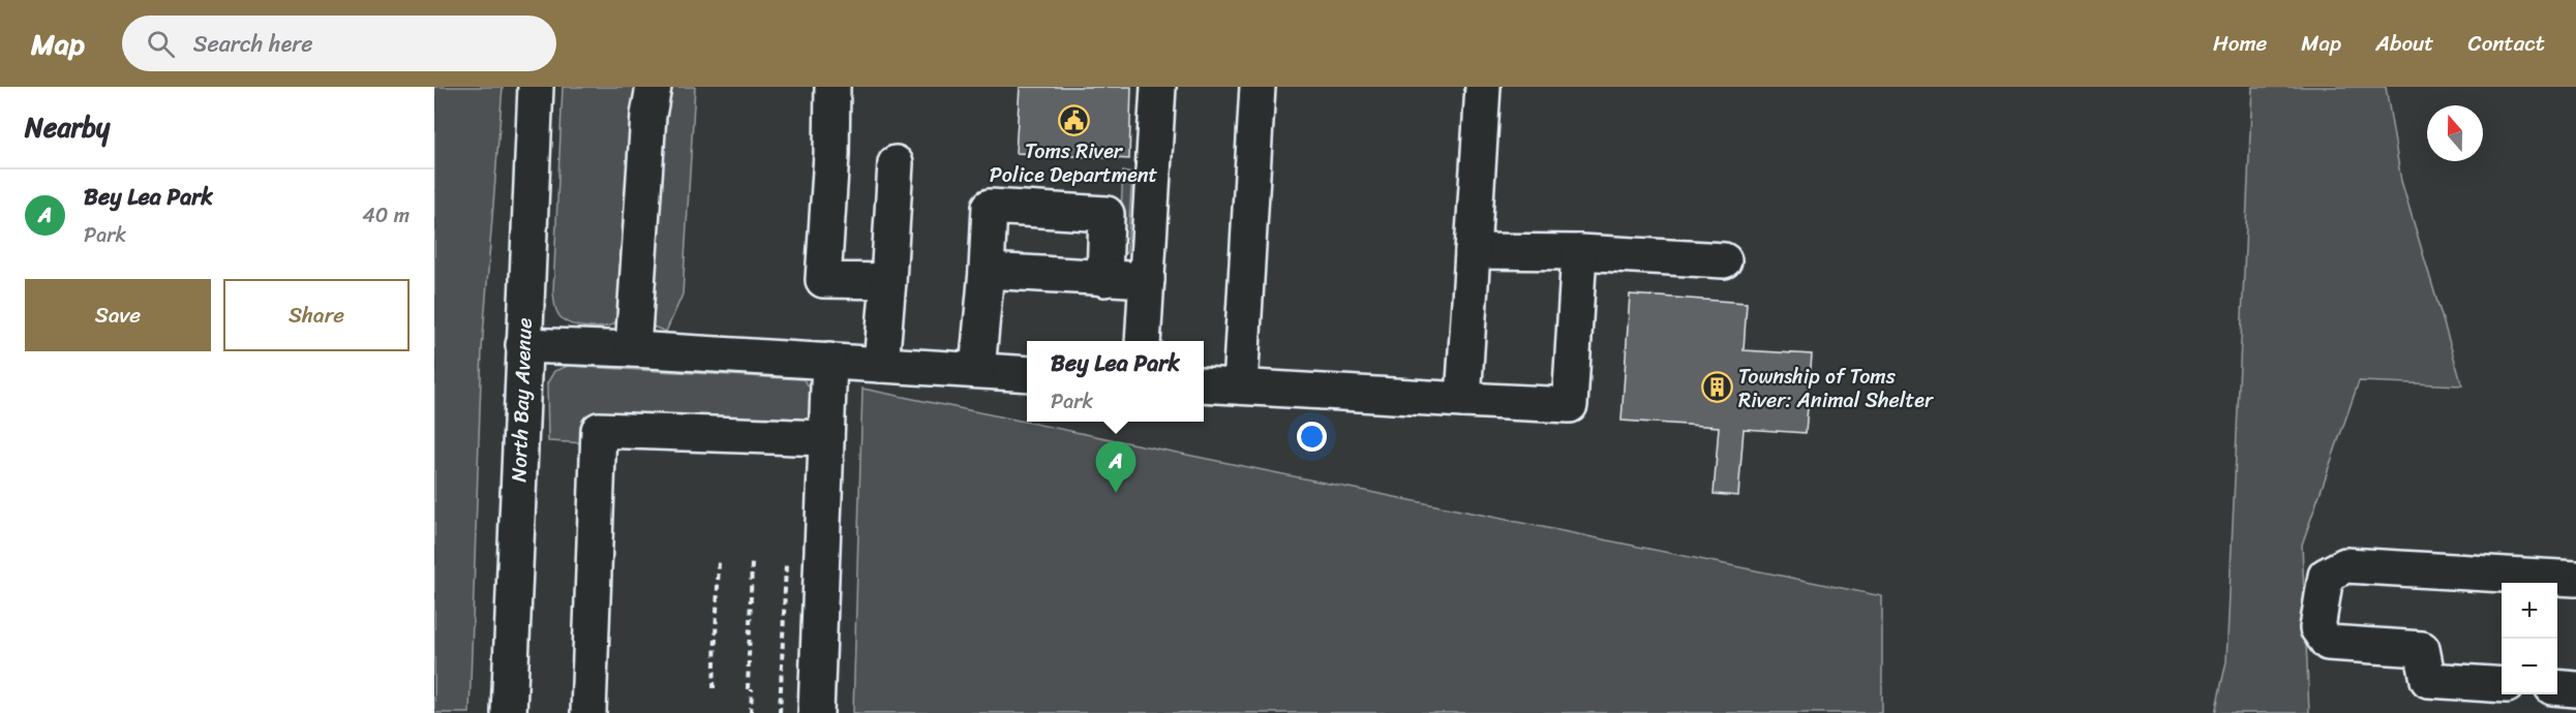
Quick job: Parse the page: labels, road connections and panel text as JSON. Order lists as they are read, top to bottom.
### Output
{
  "streets": {
    "street": ["North Bay Avenue"]
  },
  "places": {
    "public building": ["Toms River Police Department"],
    "building": ["Township of Toms River: Animal Shelter"]
  },
  "north": "top",
  "page": {
    "header": "Map",
    "search": "Search here",
    "nav": [
      "Home",
      "Map",
      "About",
      "Contact"
    ],
    "heading": "Nearby",
    "list": [
      {
        "mark": "A",
        "name": "Bey Lea Park",
        "note": "Park",
        "value": "40 m"
      }
    ],
    "buttons": ["Save", "Share"],
    "popup": ["Bey Lea Park", "Park"],
    "pins": "A",
    "map_buttons": ["+", "−"]
  }
}
